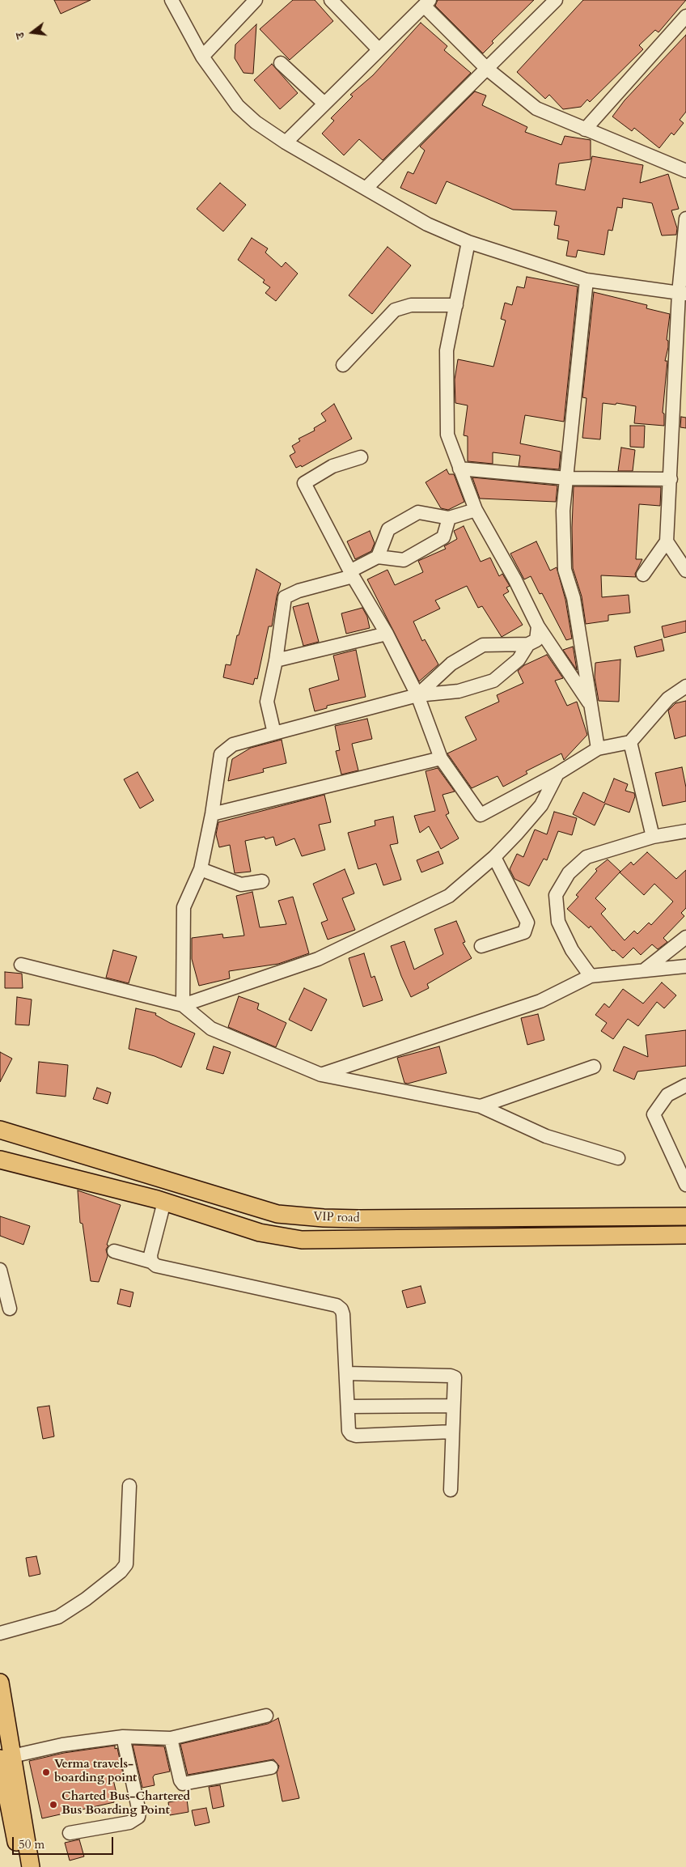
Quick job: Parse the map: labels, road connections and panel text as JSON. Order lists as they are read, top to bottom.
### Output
{
  "streets": {
    "main road": ["VIP road"]
  },
  "places": ["Verma travels- boarding point", "Charted Bus-Chartered Bus Boarding Point"],
  "scale_bar": "50 m",
  "north": "left"
}
